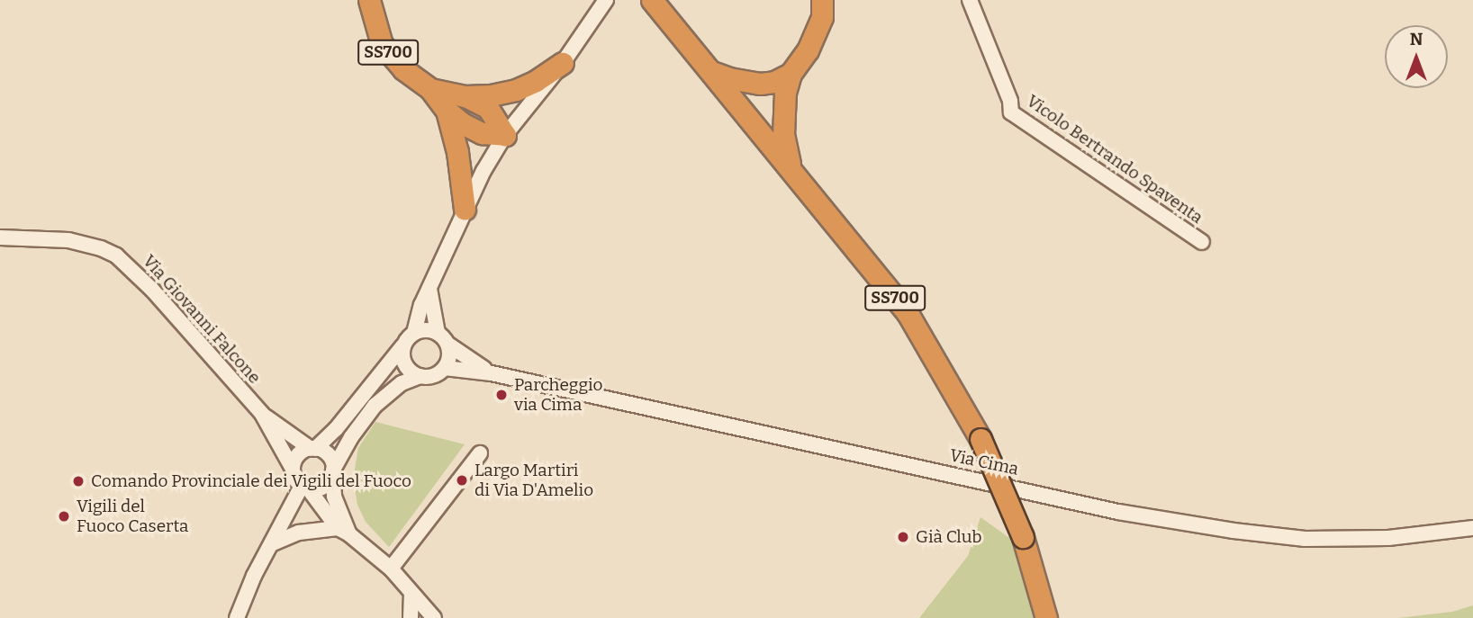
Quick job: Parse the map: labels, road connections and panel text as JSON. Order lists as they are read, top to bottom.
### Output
{
  "streets": {
    "highway": ["SS700"],
    "street": ["Vicolo Bertrando Spaventa", "Via Giovanni Falcone", "Via Cima"]
  },
  "places": [
    "Parcheggio via Cima",
    "Largo Martiri di Via D'Amelio",
    "Comando Provinciale dei Vigili del Fuoco",
    "Vigili del Fuoco Caserta",
    "Già Club"
  ],
  "north": "top"
}
